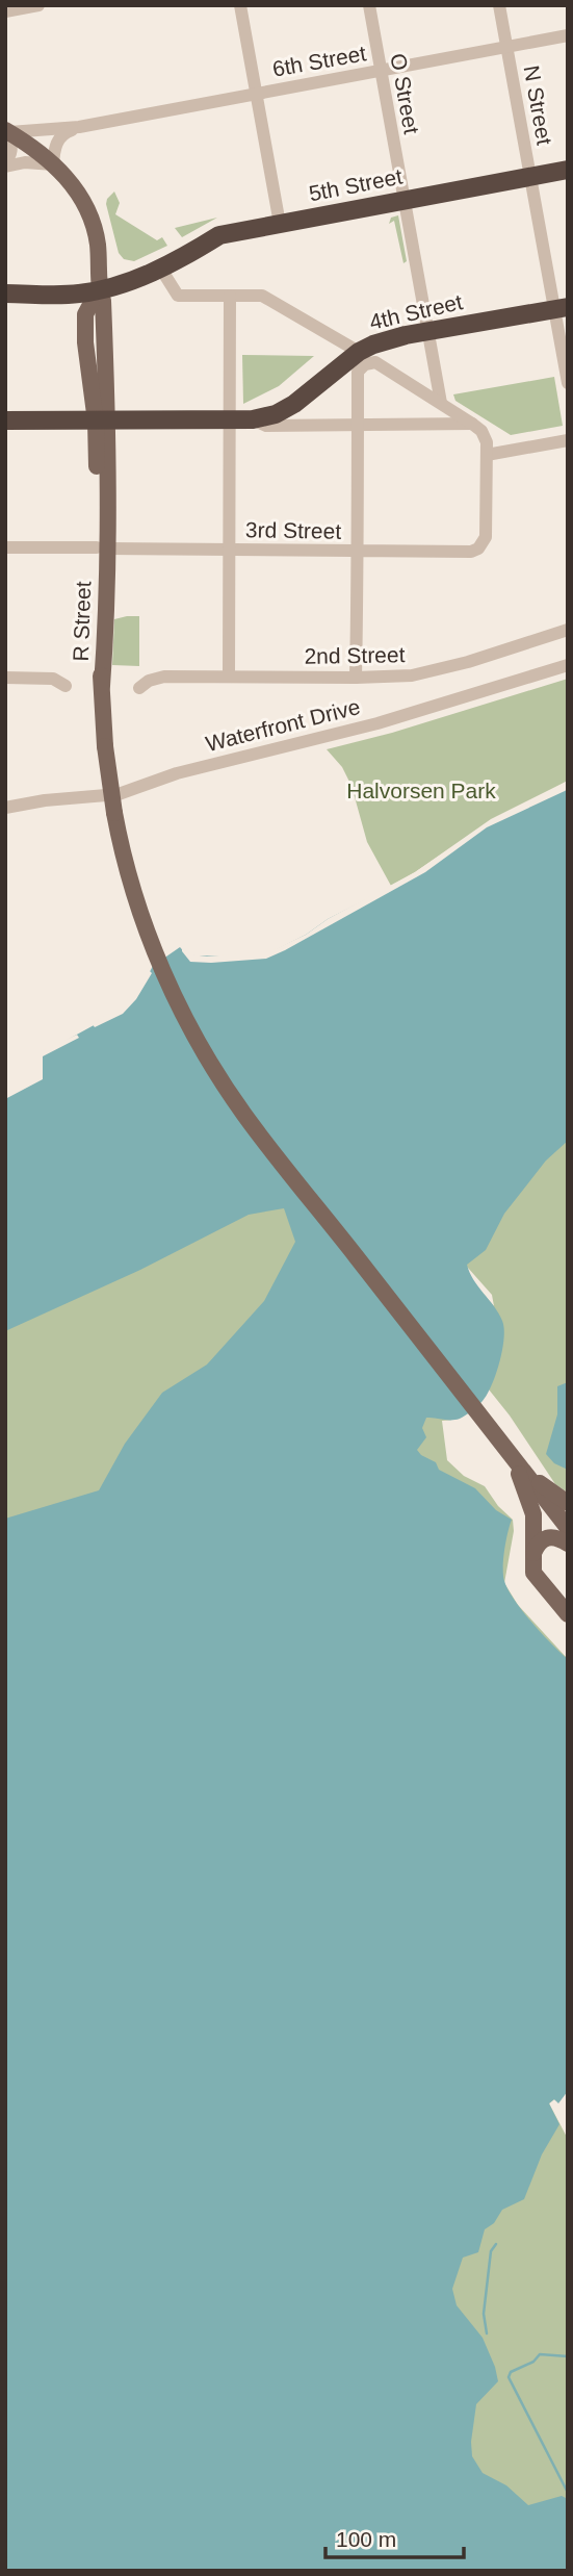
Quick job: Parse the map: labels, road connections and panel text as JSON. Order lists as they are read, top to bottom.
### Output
{
  "streets": {
    "highway": ["5th Street", "4th Street"],
    "main road": ["R Street"],
    "street": [
      "6th Street",
      "O Street",
      "N Street",
      "3rd Street",
      "2nd Street",
      "Waterfront Drive"
    ]
  },
  "crossings": [
    ["6th Street", "O Street"],
    ["6th Street", "N Street"],
    ["6th Street", "R Street"],
    ["O Street", "5th Street"],
    ["O Street", "4th Street"],
    ["N Street", "5th Street"],
    ["N Street", "4th Street"],
    ["5th Street", "R Street"],
    ["4th Street", "R Street"],
    ["3rd Street", "R Street"]
  ],
  "parks": ["Halvorsen Park"],
  "scale_bar": "100 m"
}
